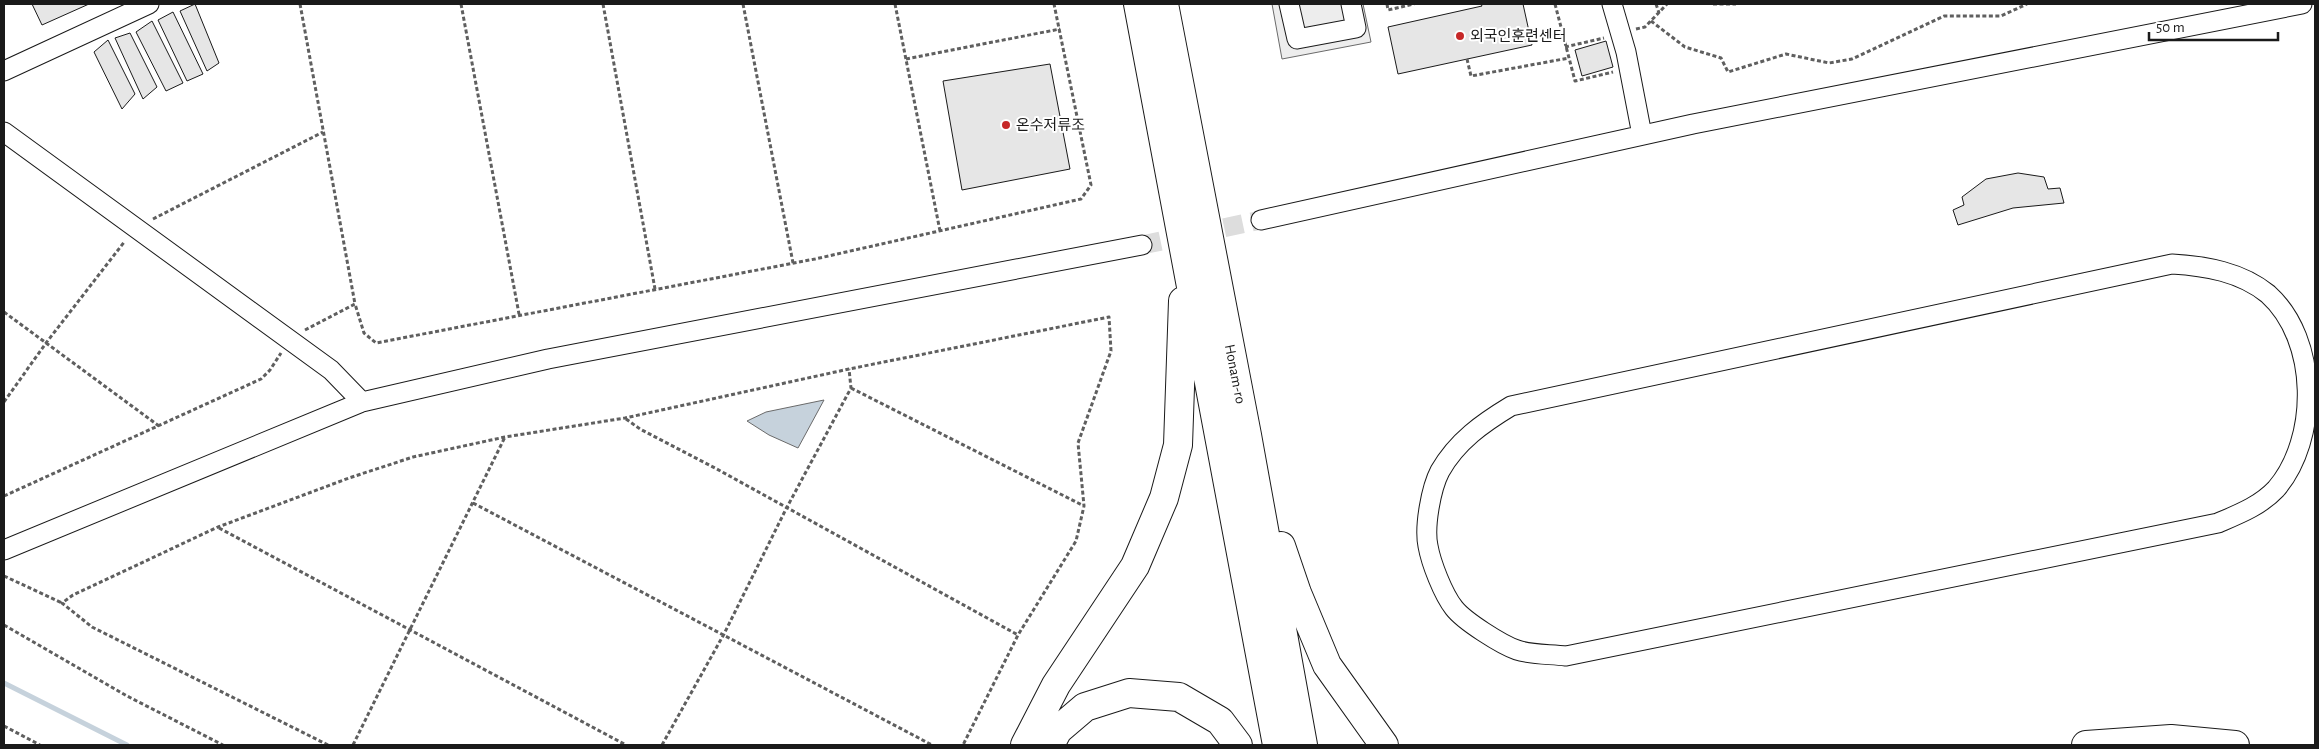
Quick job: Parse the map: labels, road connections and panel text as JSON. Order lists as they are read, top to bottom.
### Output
{
  "streets": {
    "highway": ["Honam-ro"]
  },
  "places": ["외국인훈련센터", "온수저류조"],
  "scale_bar": "50 m"
}
